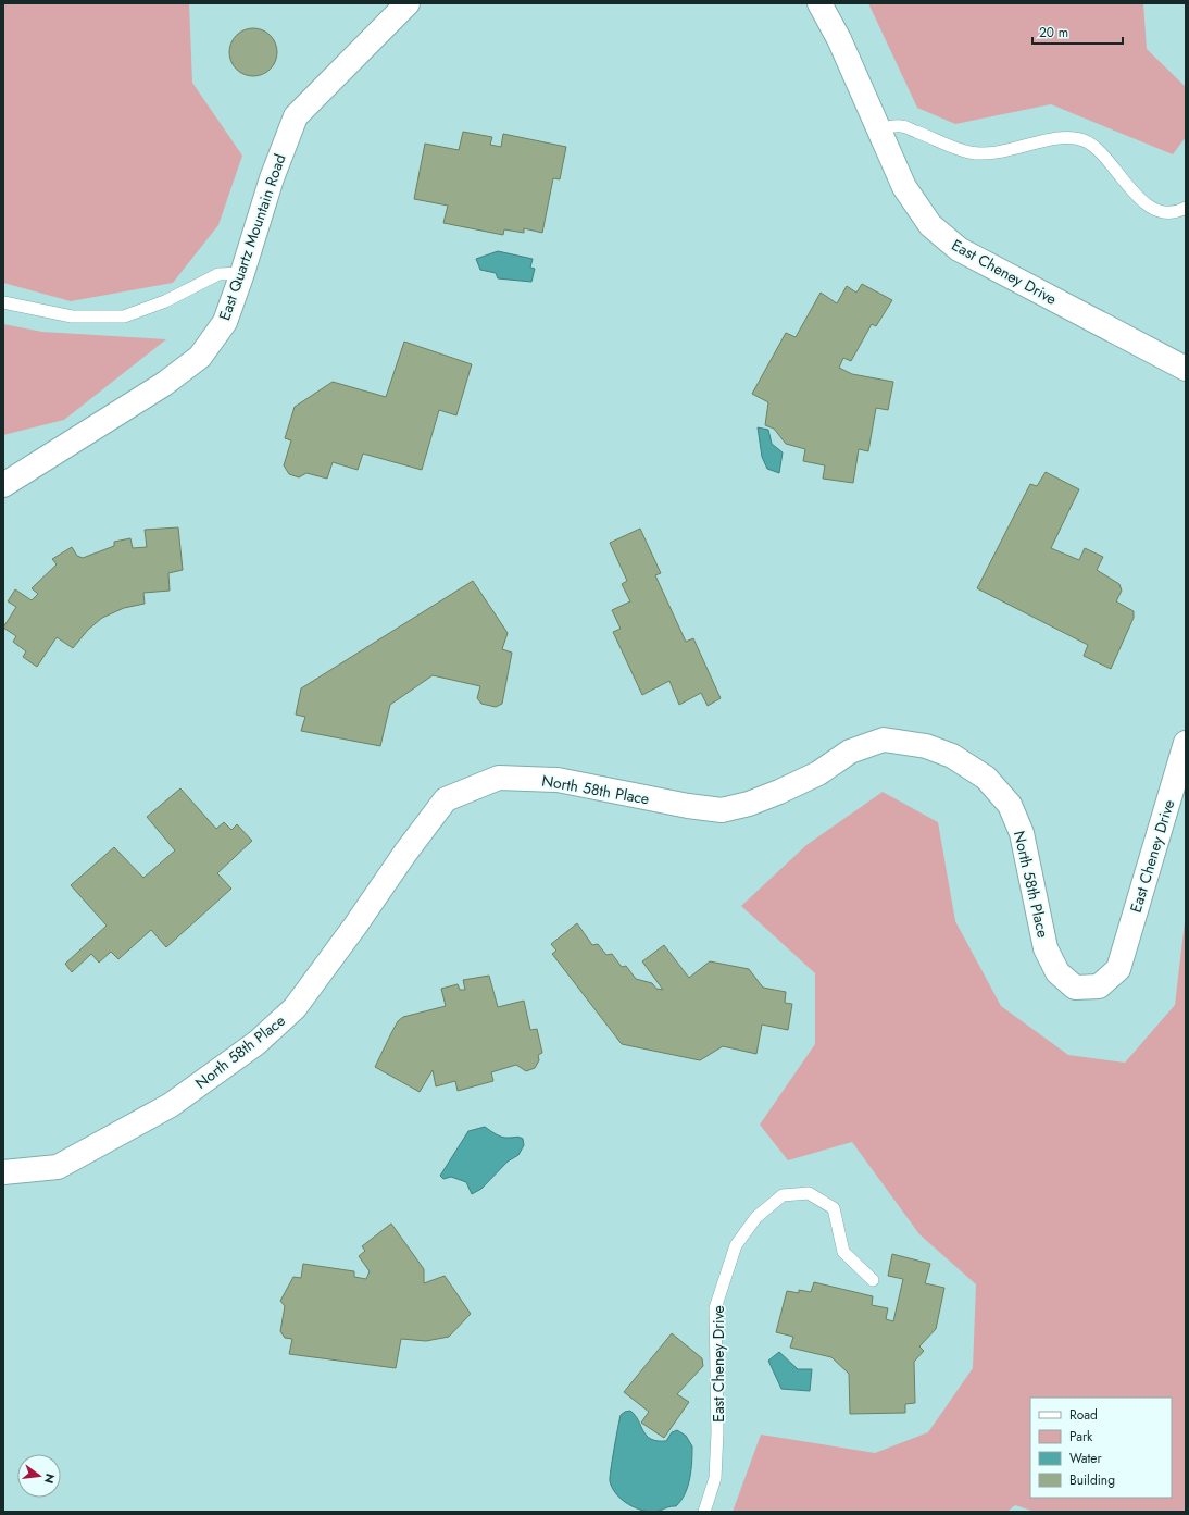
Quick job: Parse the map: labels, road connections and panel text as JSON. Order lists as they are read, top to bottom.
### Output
{
  "streets": {
    "street": ["East Quartz Mountain Road", "East Cheney Drive", "North 58th Place"]
  },
  "crossings": [
    ["East Cheney Drive", "North 58th Place"]
  ],
  "legend": [
    "Road",
    "Park",
    "Water",
    "Building"
  ],
  "scale_bar": "20 m",
  "north": "right"
}
